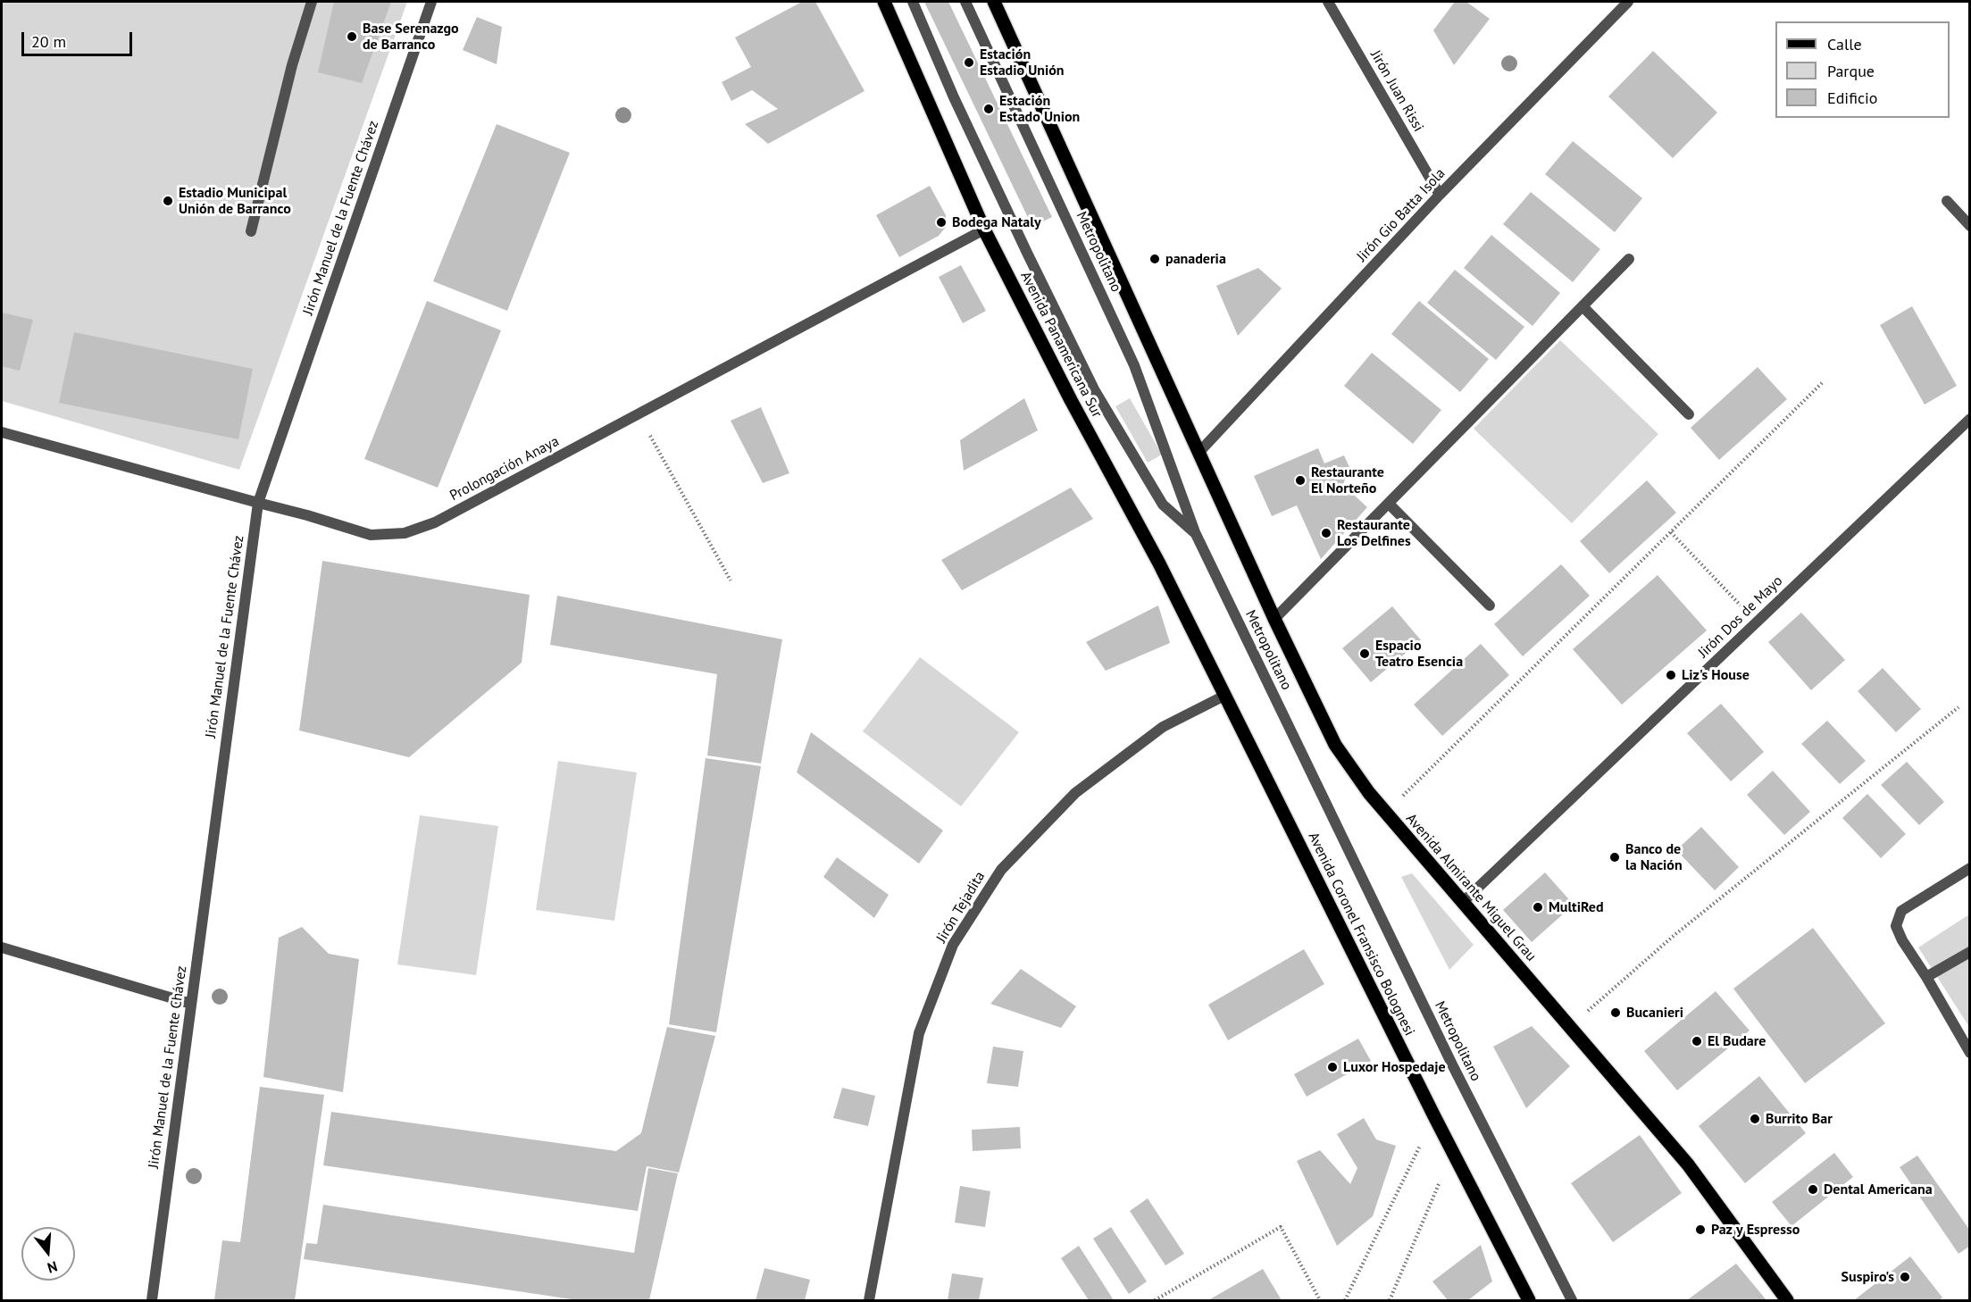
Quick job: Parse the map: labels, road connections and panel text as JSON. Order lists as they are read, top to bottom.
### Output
{
  "streets": {
    "main road": ["Avenida Panamericana Sur", "Avenida Almirante Miguel Grau", "Avenida Coronel Fransisco Bolognesi"],
    "street": [
      "Jirón Juan Rissi",
      "Jirón Gio Batta Isola",
      "Jirón Manuel de la Fuente Chávez",
      "Metropolitano",
      "Prolongación Anaya",
      "Jirón Dos de Mayo",
      "Jirón Tejadita"
    ]
  },
  "crossings": [
    ["Jirón Juan Rissi", "Jirón Gio Batta Isola"],
    ["Jirón Gio Batta Isola", "Avenida Almirante Miguel Grau"],
    ["Jirón Manuel de la Fuente Chávez", "Prolongación Anaya"],
    ["Avenida Panamericana Sur", "Prolongación Anaya"],
    ["Avenida Panamericana Sur", "Jirón Tejadita"],
    ["Avenida Panamericana Sur", "Avenida Coronel Fransisco Bolognesi"],
    ["Jirón Dos de Mayo", "Avenida Almirante Miguel Grau"],
    ["Jirón Tejadita", "Avenida Coronel Fransisco Bolognesi"]
  ],
  "places": [
    "Base Serenazgo de Barranco",
    "Estación Estadio Unión",
    "Estación Estado Union",
    "Estadio Municipal Unión de Barranco",
    "Bodega Nataly",
    "panaderia",
    "Restaurante El Norteño",
    "Restaurante Los Delfines",
    "Espacio Teatro Esencia",
    "Liz's House",
    "Banco de la Nación",
    "MultiRed",
    "Bucanieri",
    "El Budare",
    "Luxor Hospedaje",
    "Burrito Bar",
    "Dental Americana",
    "Paz y Espresso",
    "Suspiro's"
  ],
  "legend": ["Calle", "Parque", "Edificio"],
  "scale_bar": "20 m",
  "north": "bottom"
}
